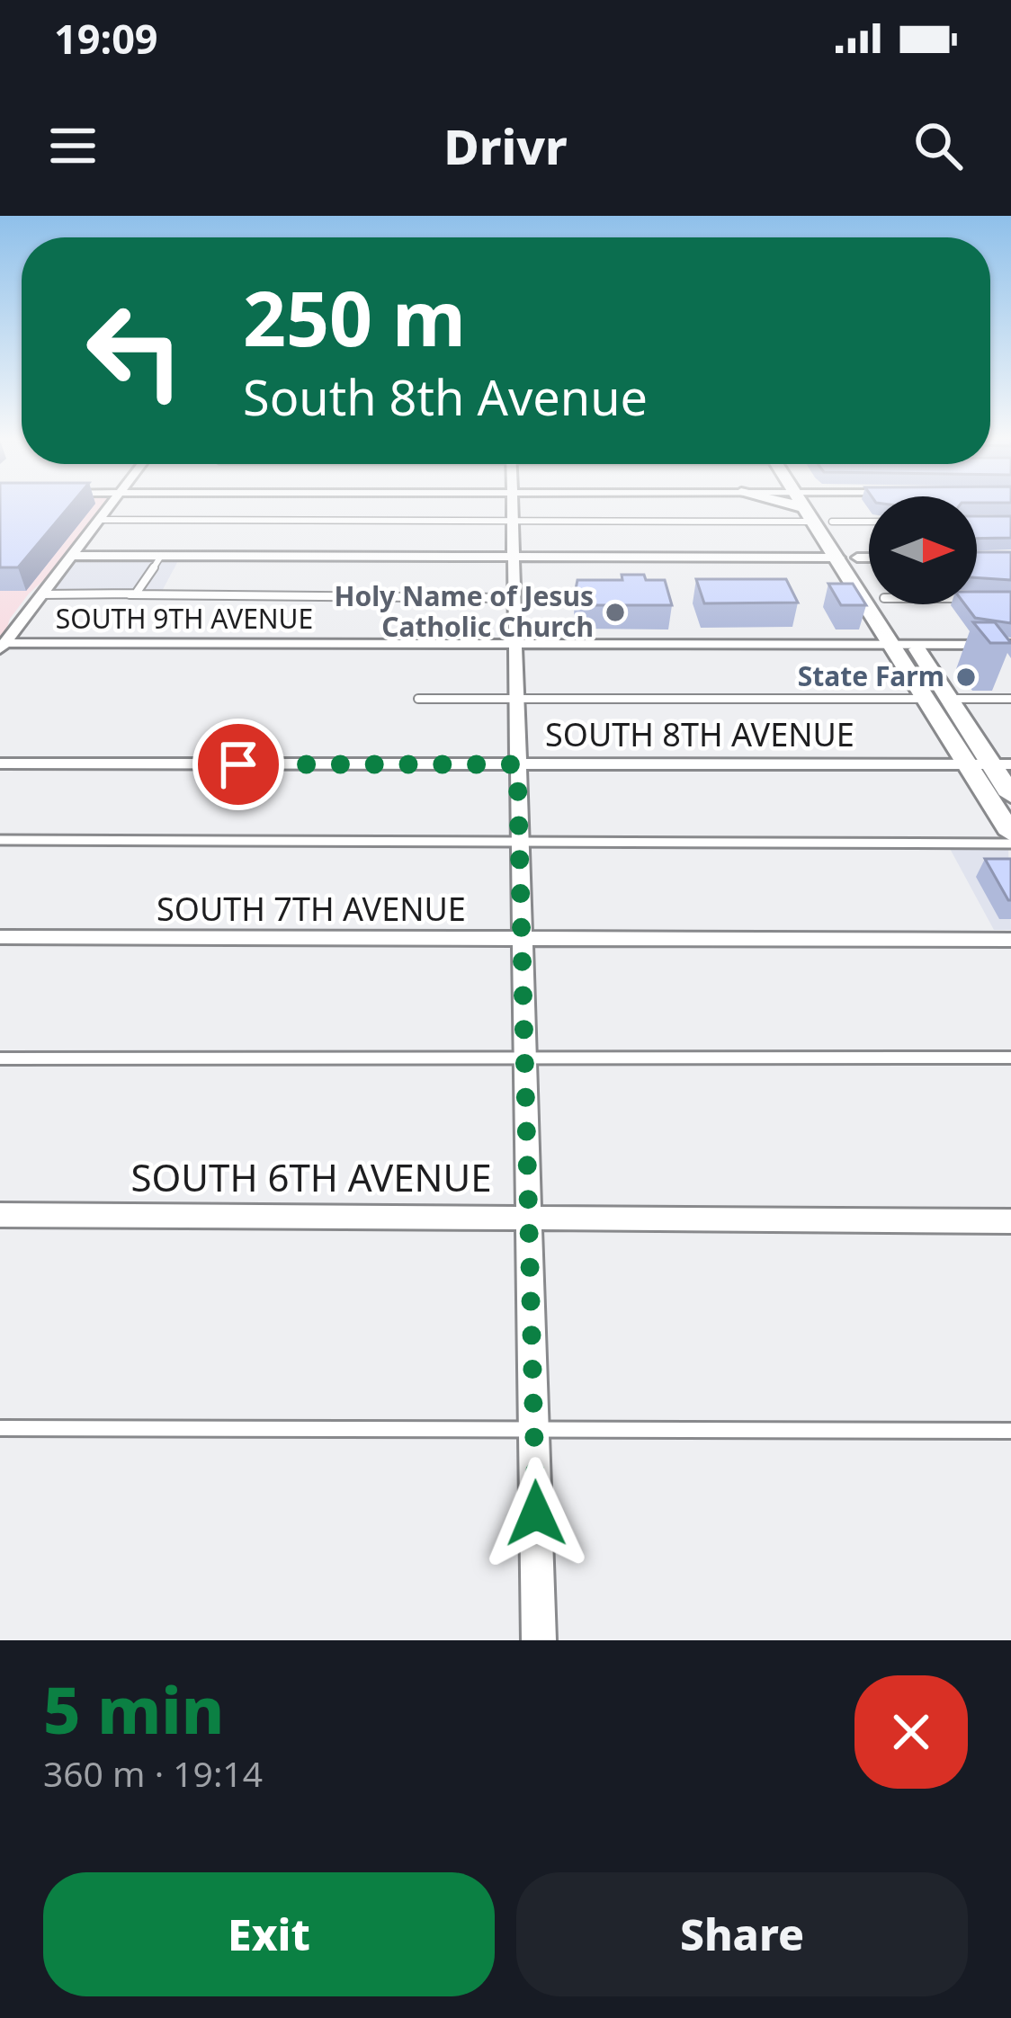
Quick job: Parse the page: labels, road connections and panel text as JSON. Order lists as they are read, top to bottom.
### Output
{
  "streets": {
    "street": [
      "SOUTH 9TH AVENUE",
      "SOUTH 8TH AVENUE",
      "SOUTH 7TH AVENUE",
      "SOUTH 6TH AVENUE"
    ]
  },
  "places": ["Holy Name of Jesus Catholic Church", "State Farm"],
  "north": "right",
  "page": {
    "status": "19:09",
    "header": "Drivr",
    "turn": ["250 m", "South 8th Avenue"],
    "heading": ["5 min", "360 m · 19:14"],
    "buttons": ["Exit", "Share"]
  }
}
